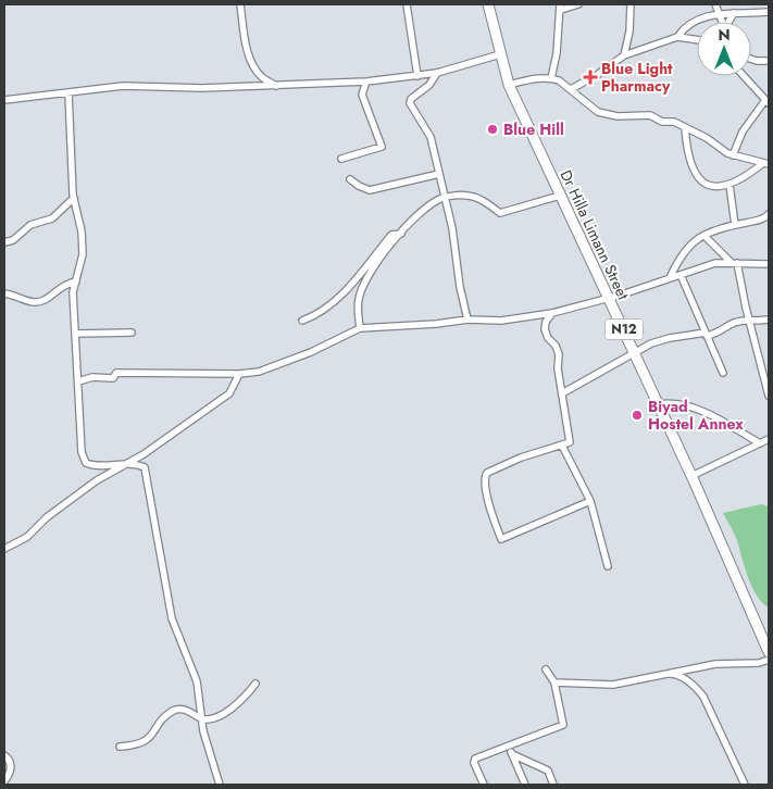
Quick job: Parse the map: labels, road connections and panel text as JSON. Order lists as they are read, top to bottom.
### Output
{
  "streets": {
    "highway": ["Dr Hilla Limann Street", "N12"]
  },
  "places": {
    "health": ["Blue Light Pharmacy"],
    "other": ["Blue Hill", "Biyad Hostel Annex"]
  },
  "north": "top"
}
